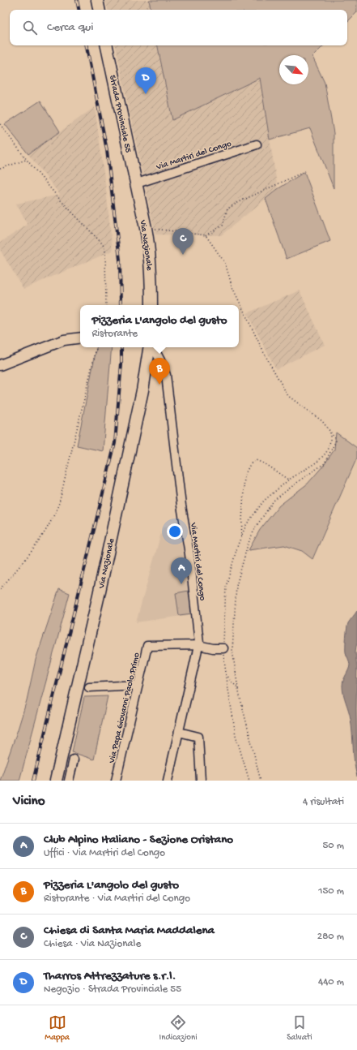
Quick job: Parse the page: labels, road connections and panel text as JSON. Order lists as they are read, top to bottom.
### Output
{
  "streets": {
    "main road": ["Strada Provinciale 55", "Via Nazionale"],
    "street": ["Via Martiri del Congo", "Via Papa Giovanni Paolo Primo"]
  },
  "crossings": [
    ["Strada Provinciale 55", "Via Martiri del Congo"],
    ["Strada Provinciale 55", "Via Nazionale"],
    ["Via Martiri del Congo", "Via Nazionale"],
    ["Via Martiri del Congo", "Via Papa Giovanni Paolo Primo"]
  ],
  "north": "bottom right",
  "page": {
    "search": "Cerca qui",
    "pins": [
      "D",
      "C",
      "B",
      "A"
    ],
    "popup": ["Pizzeria L'angolo del gusto", "Ristorante"],
    "heading": ["Vicino", "4 risultati"],
    "list": [
      {
        "mark": "A",
        "name": "Club Alpino Italiano - Sezione Oristano",
        "note": "Uffici · Via Martiri del Congo",
        "value": "50 m"
      },
      {
        "mark": "B",
        "name": "Pizzeria L'angolo del gusto",
        "note": "Ristorante · Via Martiri del Congo",
        "value": "150 m"
      },
      {
        "mark": "C",
        "name": "Chiesa di Santa Maria Maddalena",
        "note": "Chiesa · Via Nazionale",
        "value": "280 m"
      },
      {
        "mark": "D",
        "name": "Tharros Attrezzature s.r.l.",
        "note": "Negozio · Strada Provinciale 55",
        "value": "440 m"
      }
    ],
    "nav": ["Mappa", "Indicazioni", "Salvati"]
  }
}
